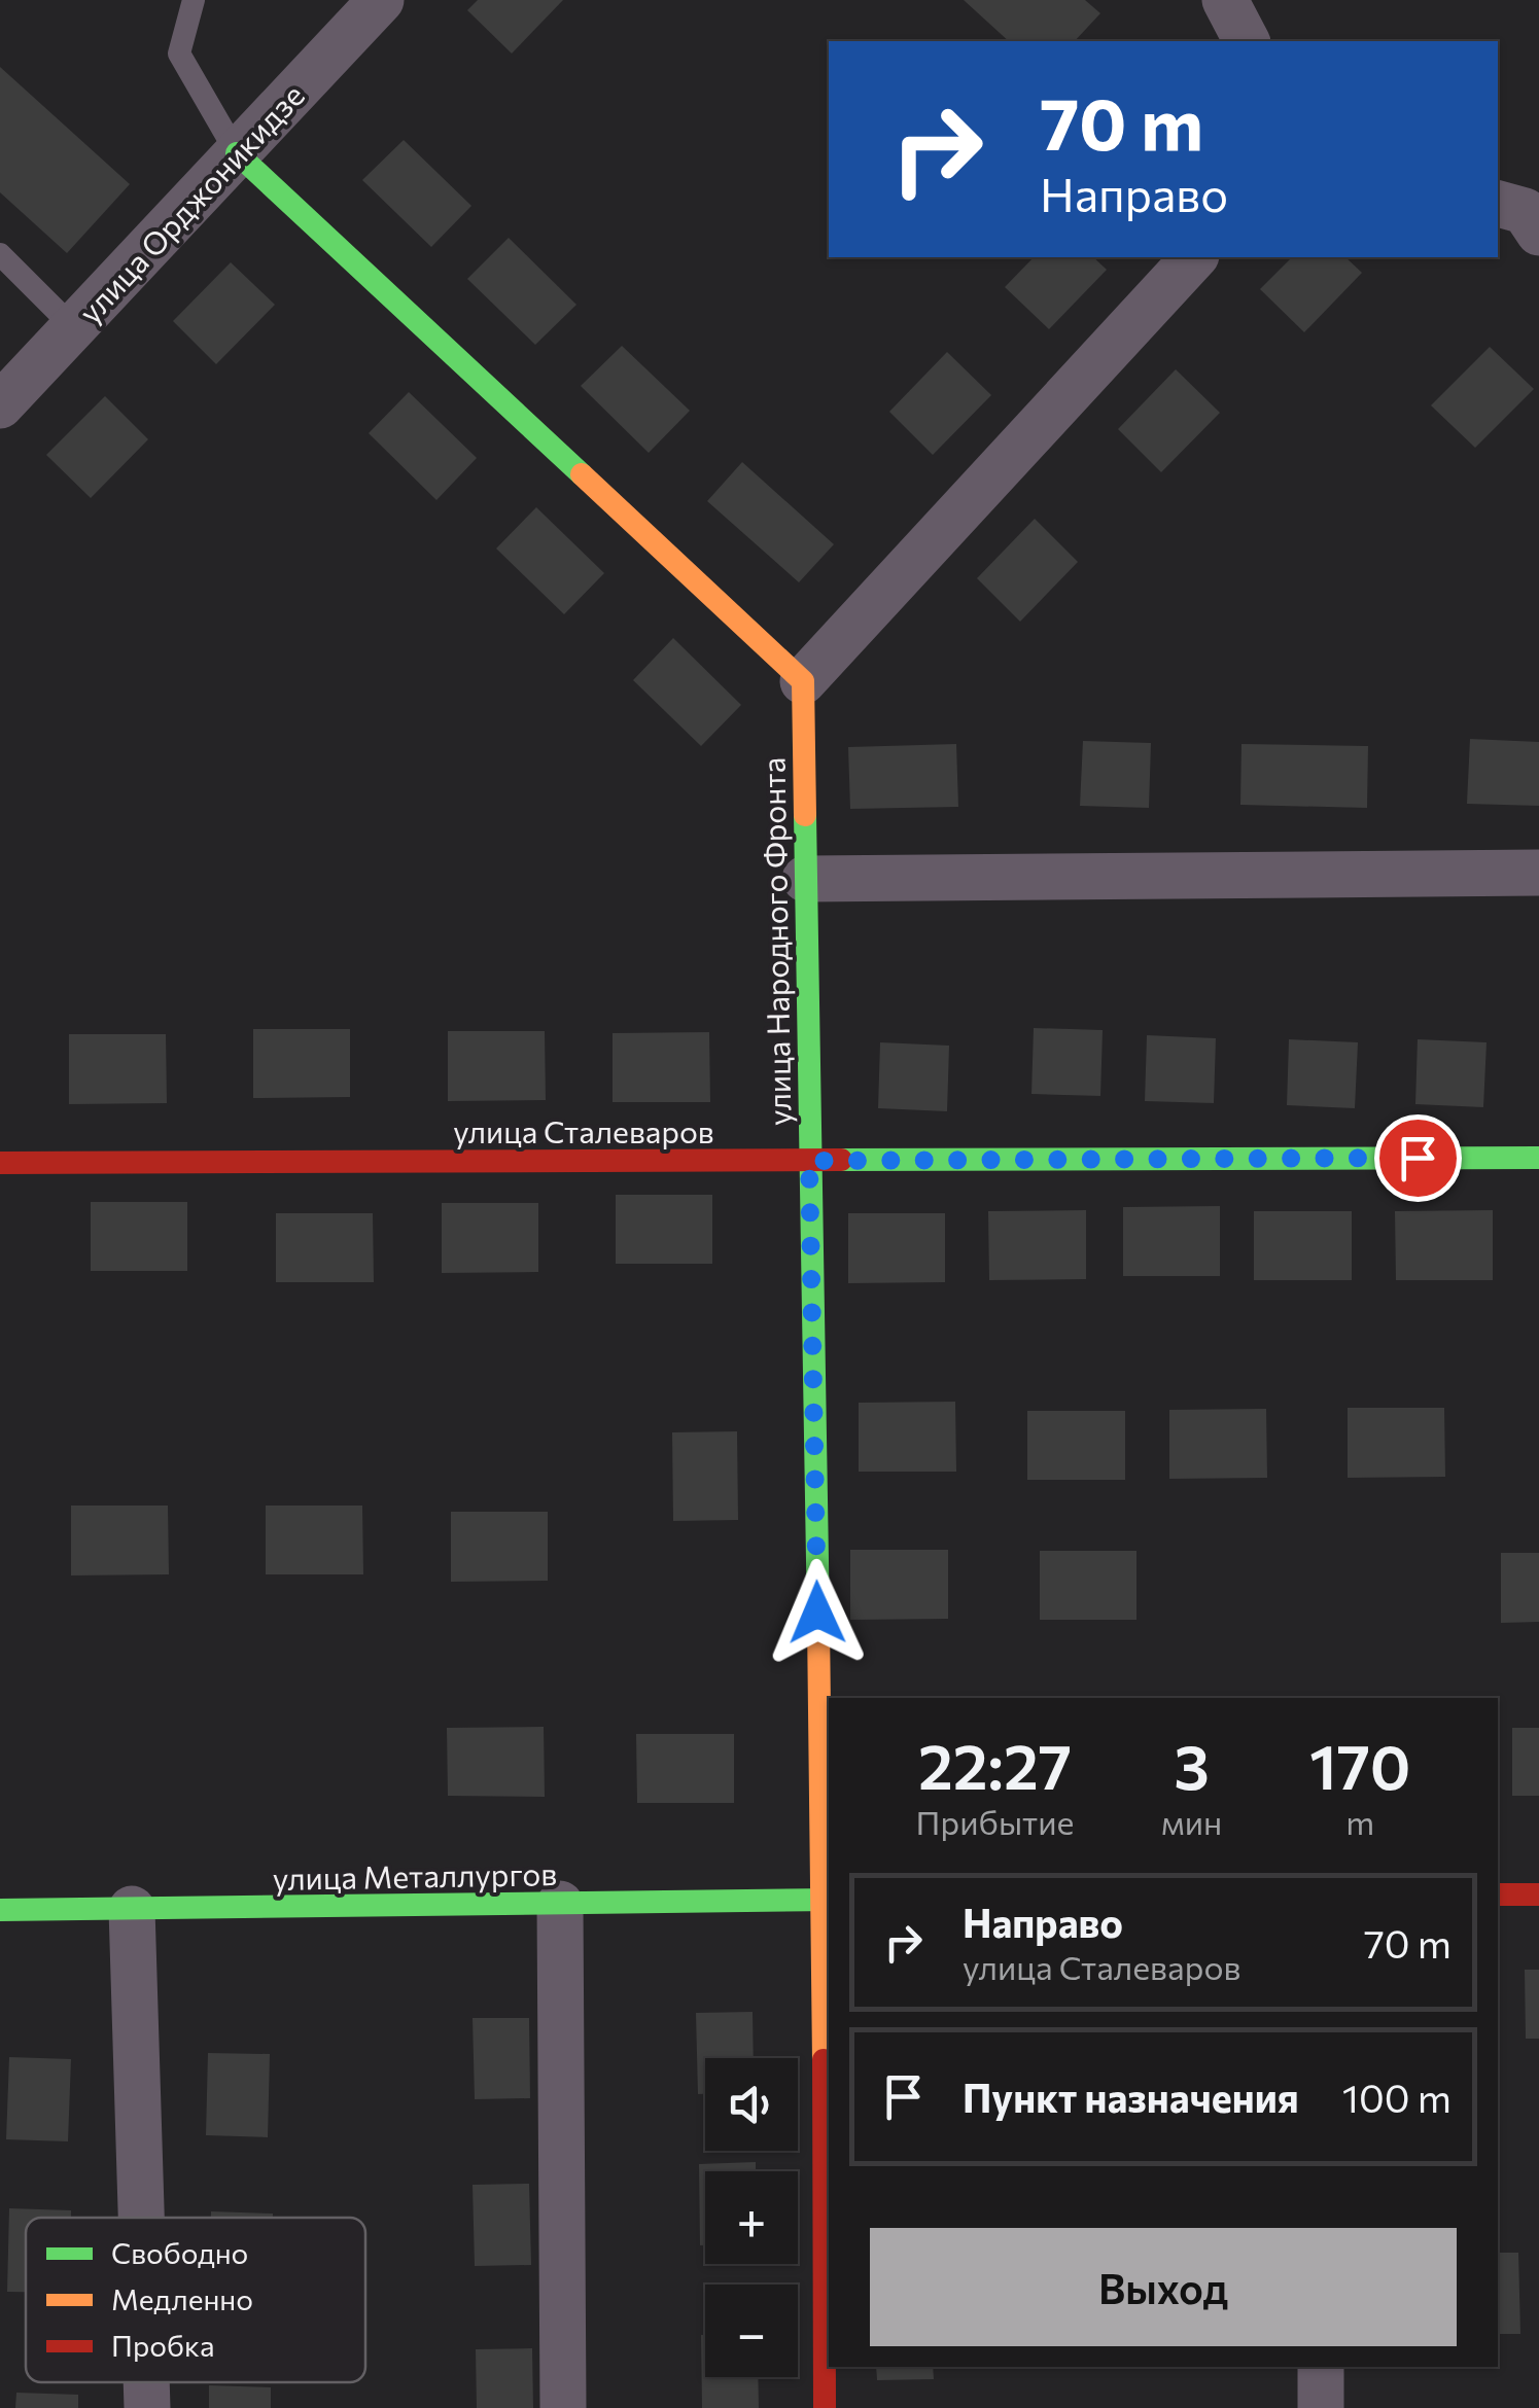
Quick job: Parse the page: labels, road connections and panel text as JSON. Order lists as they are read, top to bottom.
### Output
{
  "streets": {
    "street": [
      "улица Орджоникидзе",
      "улица Народного Фронта",
      "улица Сталеваров",
      "улица Металлургов"
    ]
  },
  "crossings": [
    ["улица Народного Фронта", "улица Сталеваров"],
    ["улица Народного Фронта", "улица Металлургов"]
  ],
  "legend": ["Свободно", "Медленно", "Пробка"],
  "page": {
    "turn": ["70 m", "Направо"],
    "eta": [
      "22:27",
      "Прибытие",
      "3",
      "мин",
      "170",
      "m"
    ],
    "list": [
      {
        "name": "Направо",
        "note": "улица Сталеваров",
        "value": "70 m"
      },
      {
        "name": "Пункт назначения",
        "value": "100 m"
      }
    ],
    "map_buttons": ["+", "−"],
    "buttons": "Выход"
  }
}
